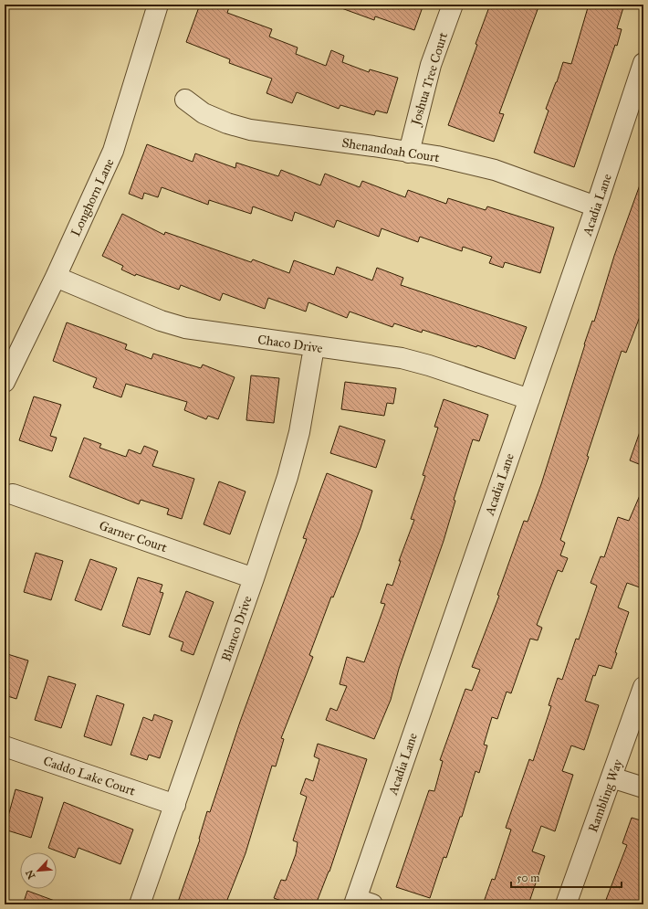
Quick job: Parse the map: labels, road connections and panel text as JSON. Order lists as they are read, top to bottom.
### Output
{
  "streets": {
    "street": [
      "Joshua Tree Court",
      "Shenandoah Court",
      "Longhorn Lane",
      "Acadia Lane",
      "Chaco Drive",
      "Garner Court",
      "Blanco Drive",
      "Caddo Lake Court",
      "Rambling Way"
    ]
  },
  "crossings": [
    ["Joshua Tree Court", "Shenandoah Court"],
    ["Shenandoah Court", "Acadia Lane"],
    ["Longhorn Lane", "Chaco Drive"],
    ["Acadia Lane", "Chaco Drive"],
    ["Chaco Drive", "Blanco Drive"],
    ["Garner Court", "Blanco Drive"],
    ["Blanco Drive", "Caddo Lake Court"]
  ],
  "scale_bar": "50 m",
  "north": "bottom left"
}
